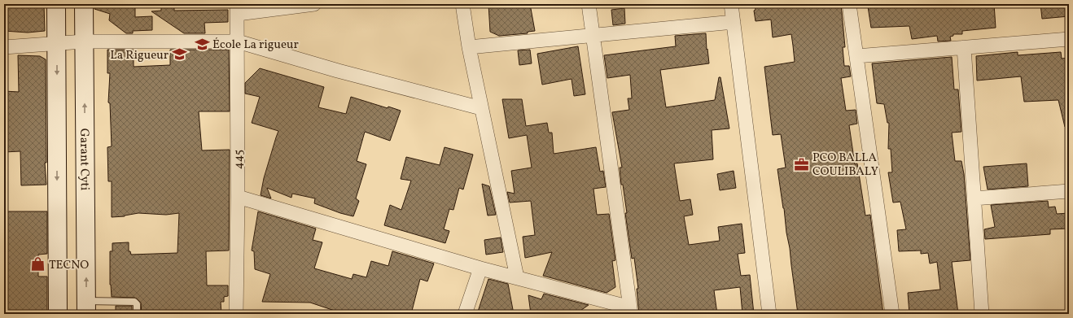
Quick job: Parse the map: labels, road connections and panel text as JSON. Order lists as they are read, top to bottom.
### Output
{
  "streets": {
    "main road": ["Garant Cyti"],
    "street": ["445"]
  },
  "places": {
    "school or university": ["École La rigueur", "La Rigueur"],
    "office": ["PCO BALLA COULIBALY"],
    "shop": ["TECNO"]
  }
}
